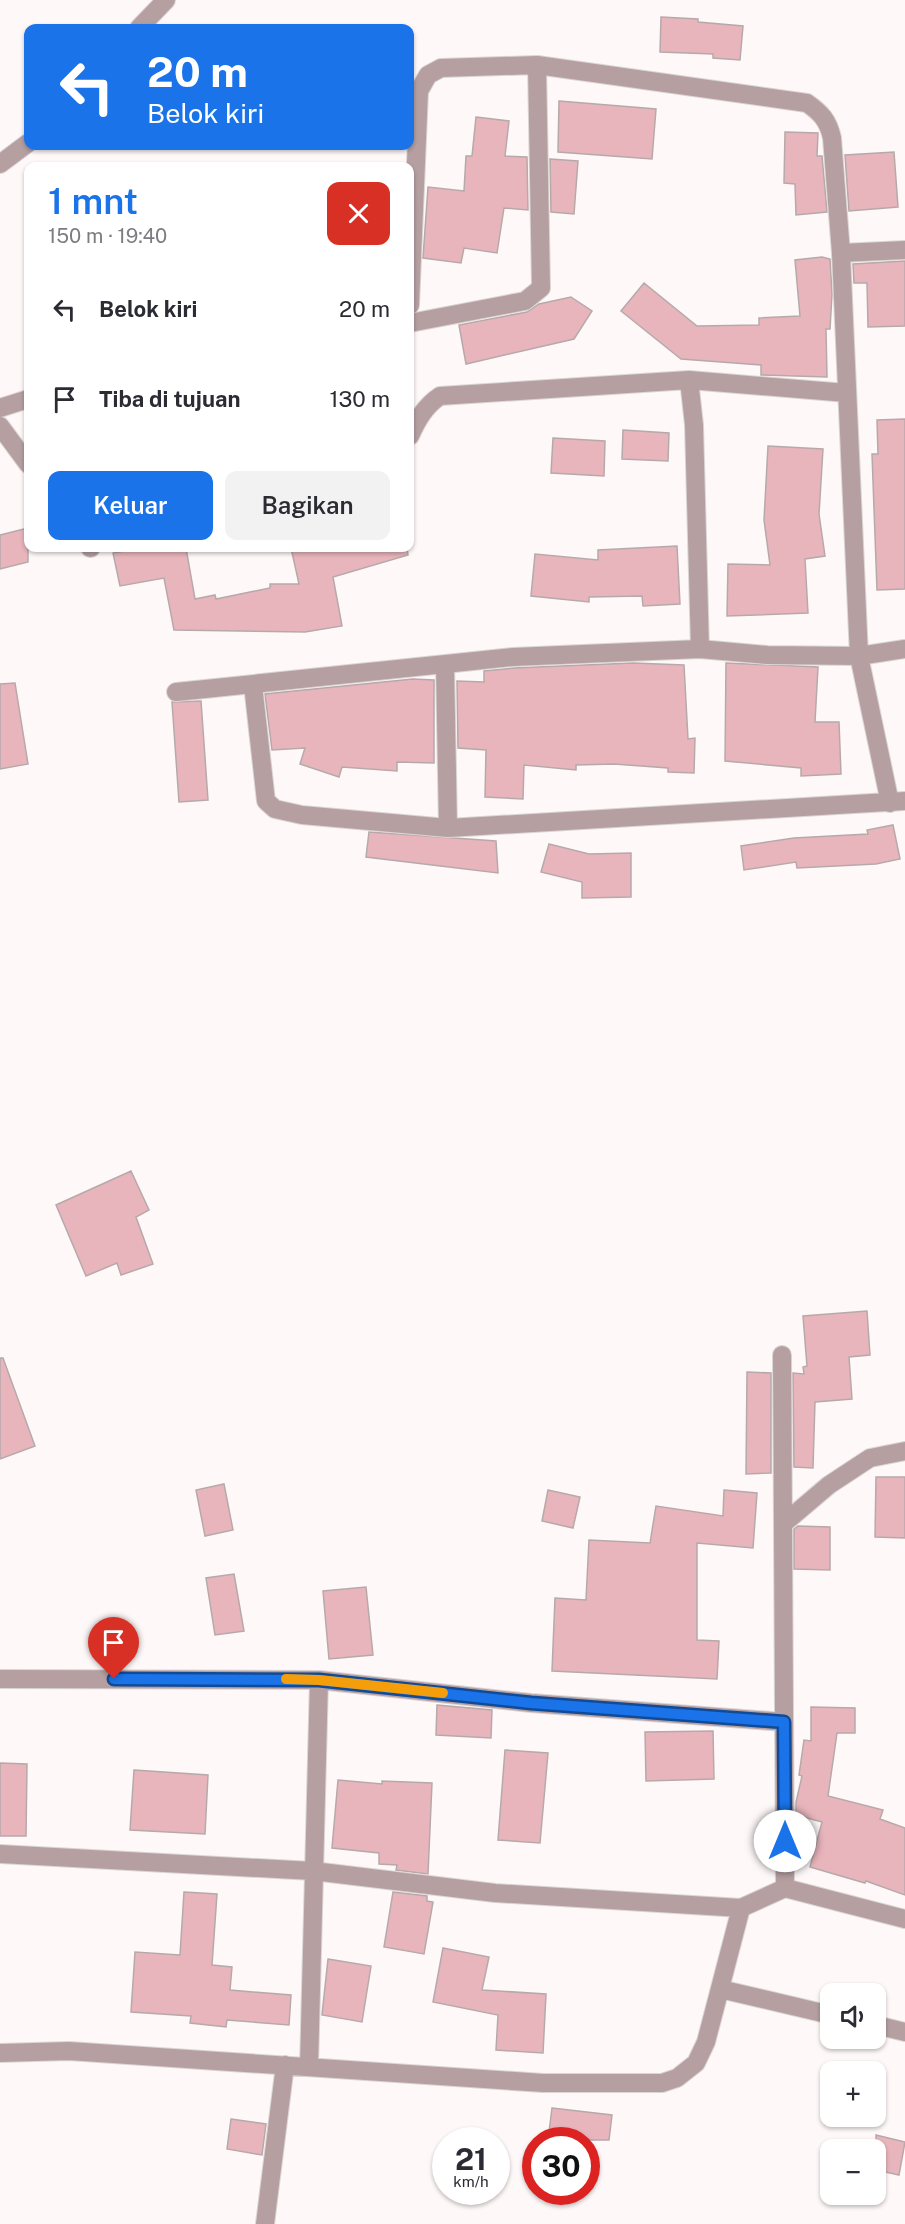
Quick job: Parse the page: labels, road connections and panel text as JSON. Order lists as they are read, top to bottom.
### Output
{
  "page": {
    "turn": ["20 m", "Belok kiri"],
    "heading": ["1 mnt", "150 m · 19:40"],
    "list": [
      {
        "name": "Belok kiri",
        "value": "20 m"
      },
      {
        "name": "Tiba di tujuan",
        "value": "130 m"
      }
    ],
    "buttons": ["Keluar", "Bagikan"],
    "map_buttons": ["+", "−"],
    "speed": "21 km/h",
    "limit": "30"
  }
}
